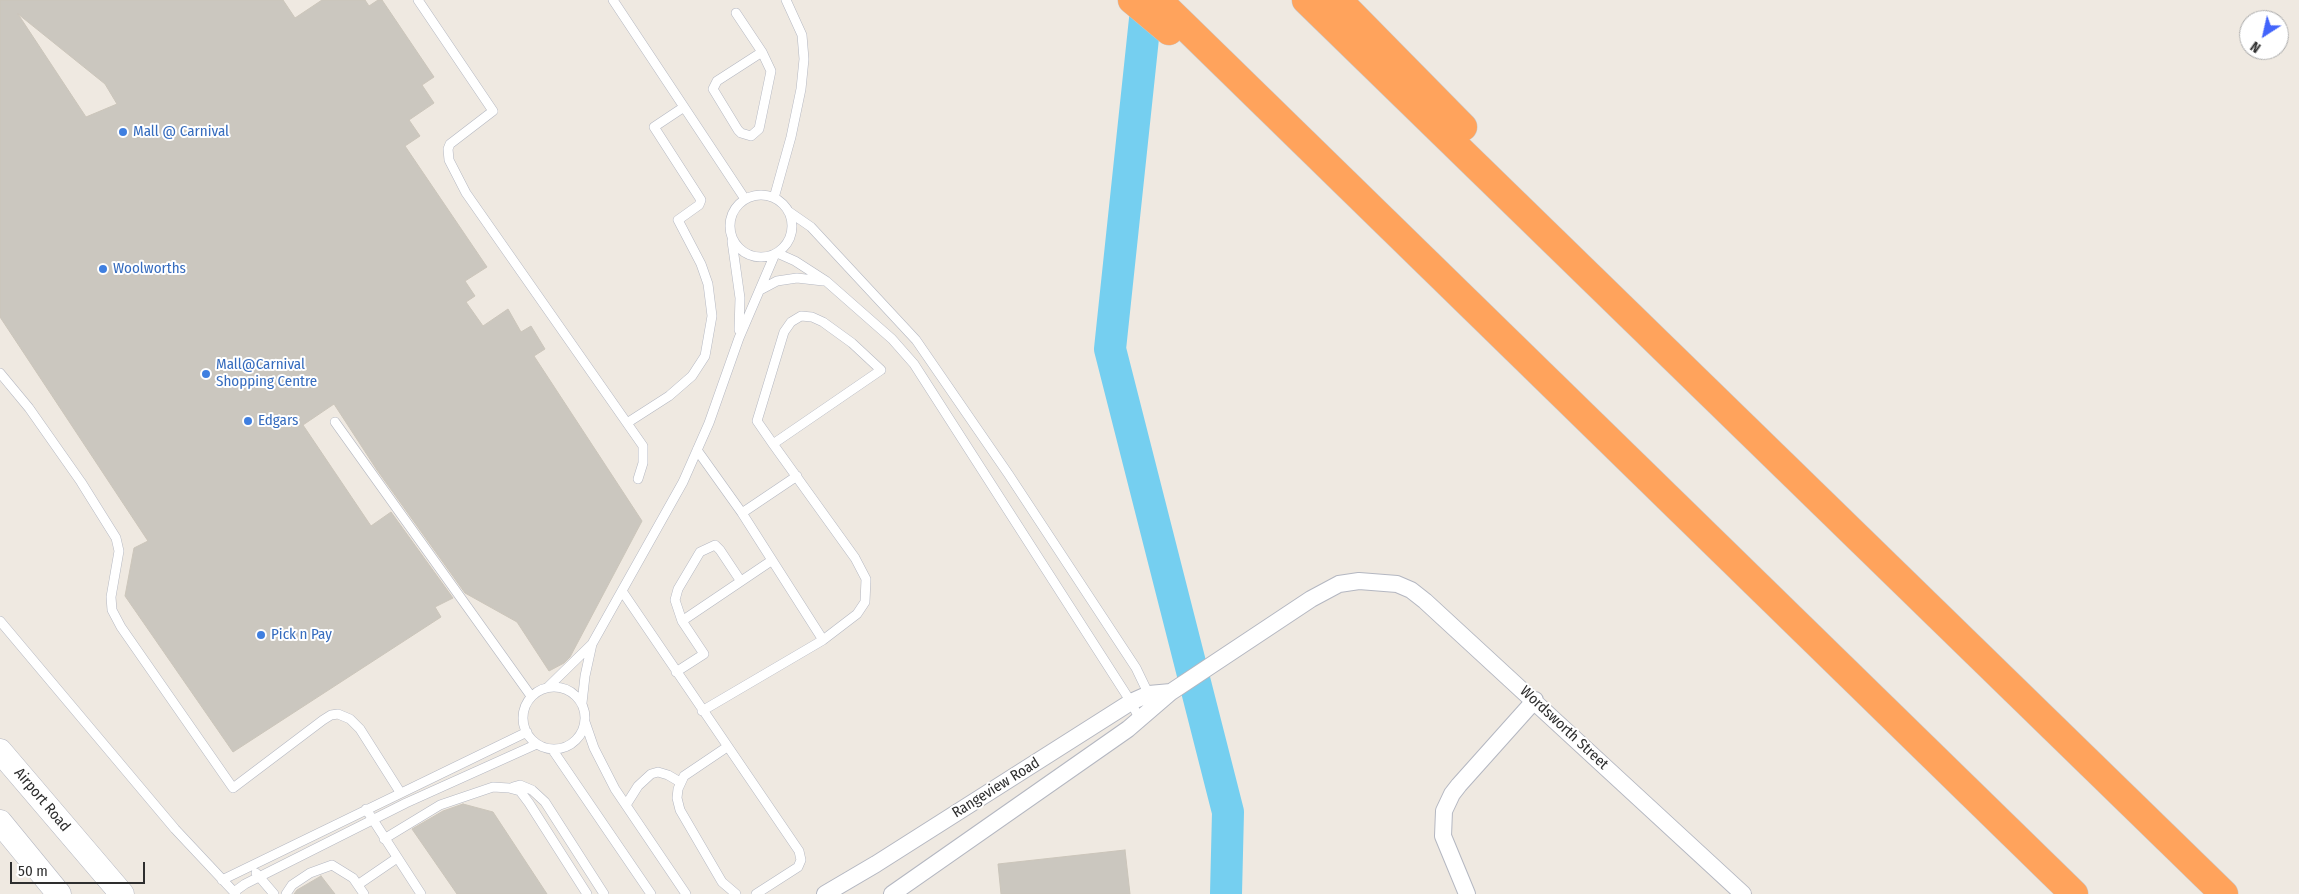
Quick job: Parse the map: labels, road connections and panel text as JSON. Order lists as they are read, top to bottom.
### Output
{
  "streets": {
    "main road": ["Airport Road"],
    "street": ["Wordsworth Street", "Rangeview Road"]
  },
  "crossings": [
    ["Wordsworth Street", "Rangeview Road"]
  ],
  "places": [
    "Mall @ Carnival",
    "Woolworths",
    "Mall@Carnival Shopping Centre",
    "Edgars",
    "Pick n Pay"
  ],
  "scale_bar": "50 m",
  "north": "bottom left"
}
